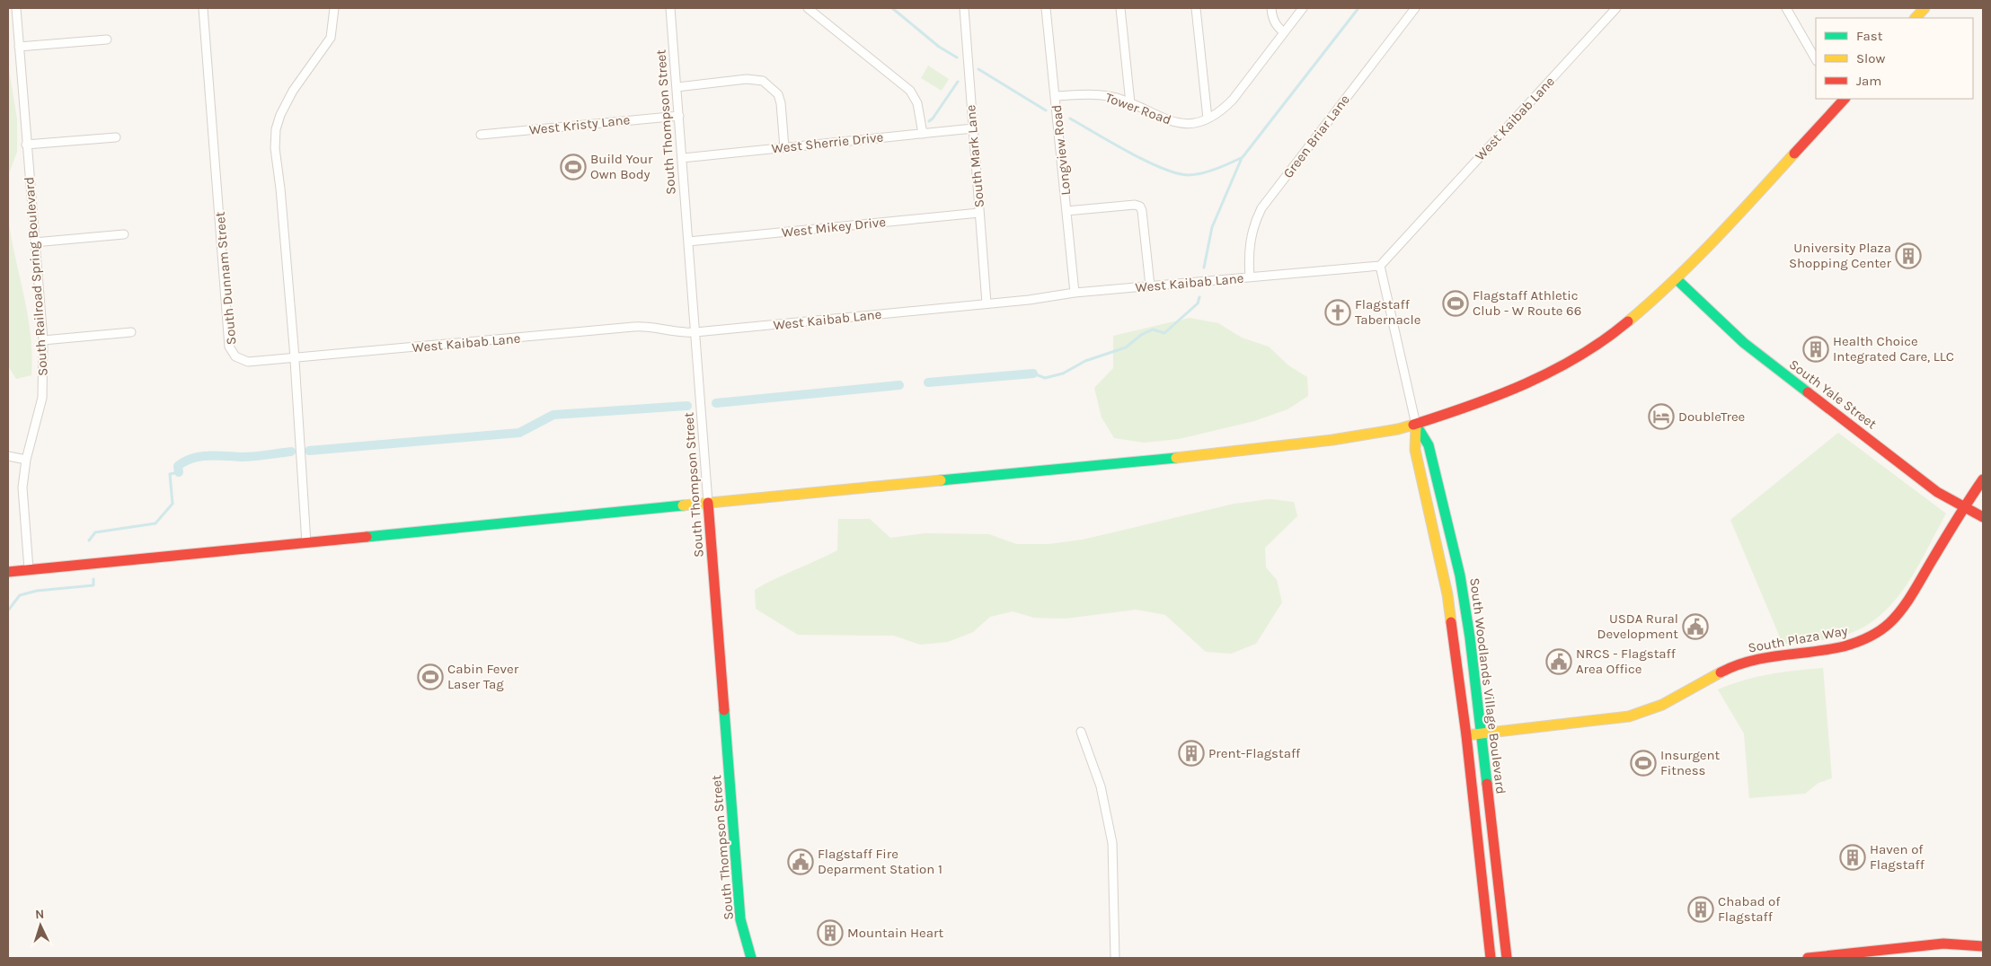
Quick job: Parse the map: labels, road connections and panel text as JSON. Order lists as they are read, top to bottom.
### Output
{
  "streets": {
    "street": [
      "Tower Road",
      "West Kaibab Lane",
      "South Thompson Street",
      "West Kristy Lane",
      "Green Briar Lane",
      "West Sherrie Drive",
      "Longview Road",
      "South Mark Lane",
      "West Mikey Drive",
      "South Railroad Spring Boulevard",
      "South Dunnam Street",
      "South Yale Street",
      "South Plaza Way",
      "South Woodlands Village Boulevard"
    ]
  },
  "crossings": [
    ["Tower Road", "Longview Road"],
    ["West Kaibab Lane", "South Thompson Street"],
    ["West Kaibab Lane", "Green Briar Lane"],
    ["West Kaibab Lane", "Longview Road"],
    ["West Kaibab Lane", "South Mark Lane"],
    ["West Kaibab Lane", "South Dunnam Street"],
    ["West Kaibab Lane", "South Woodlands Village Boulevard"],
    ["South Thompson Street", "West Kristy Lane"],
    ["South Thompson Street", "West Sherrie Drive"],
    ["South Thompson Street", "West Mikey Drive"],
    ["West Sherrie Drive", "South Mark Lane"],
    ["South Mark Lane", "West Mikey Drive"],
    ["South Yale Street", "South Plaza Way"],
    ["South Plaza Way", "South Woodlands Village Boulevard"]
  ],
  "places": {
    "sports": [
      "Build Your Own Body",
      "Flagstaff Athletic Club - W Route 66",
      "Cabin Fever Laser Tag",
      "Insurgent Fitness"
    ],
    "building": [
      "University Plaza Shopping Center",
      "Health Choice Integrated Care, LLC",
      "Prent-Flagstaff",
      "Haven of Flagstaff",
      "Chabad of Flagstaff",
      "Mountain Heart"
    ],
    "church": ["Flagstaff Tabernacle"],
    "hotel": ["DoubleTree"],
    "public building": ["USDA Rural Development", "NRCS - Flagstaff Area Office", "Flagstaff Fire Deparment Station 1"]
  },
  "legend": ["Fast", "Slow", "Jam"],
  "north": "top"
}
